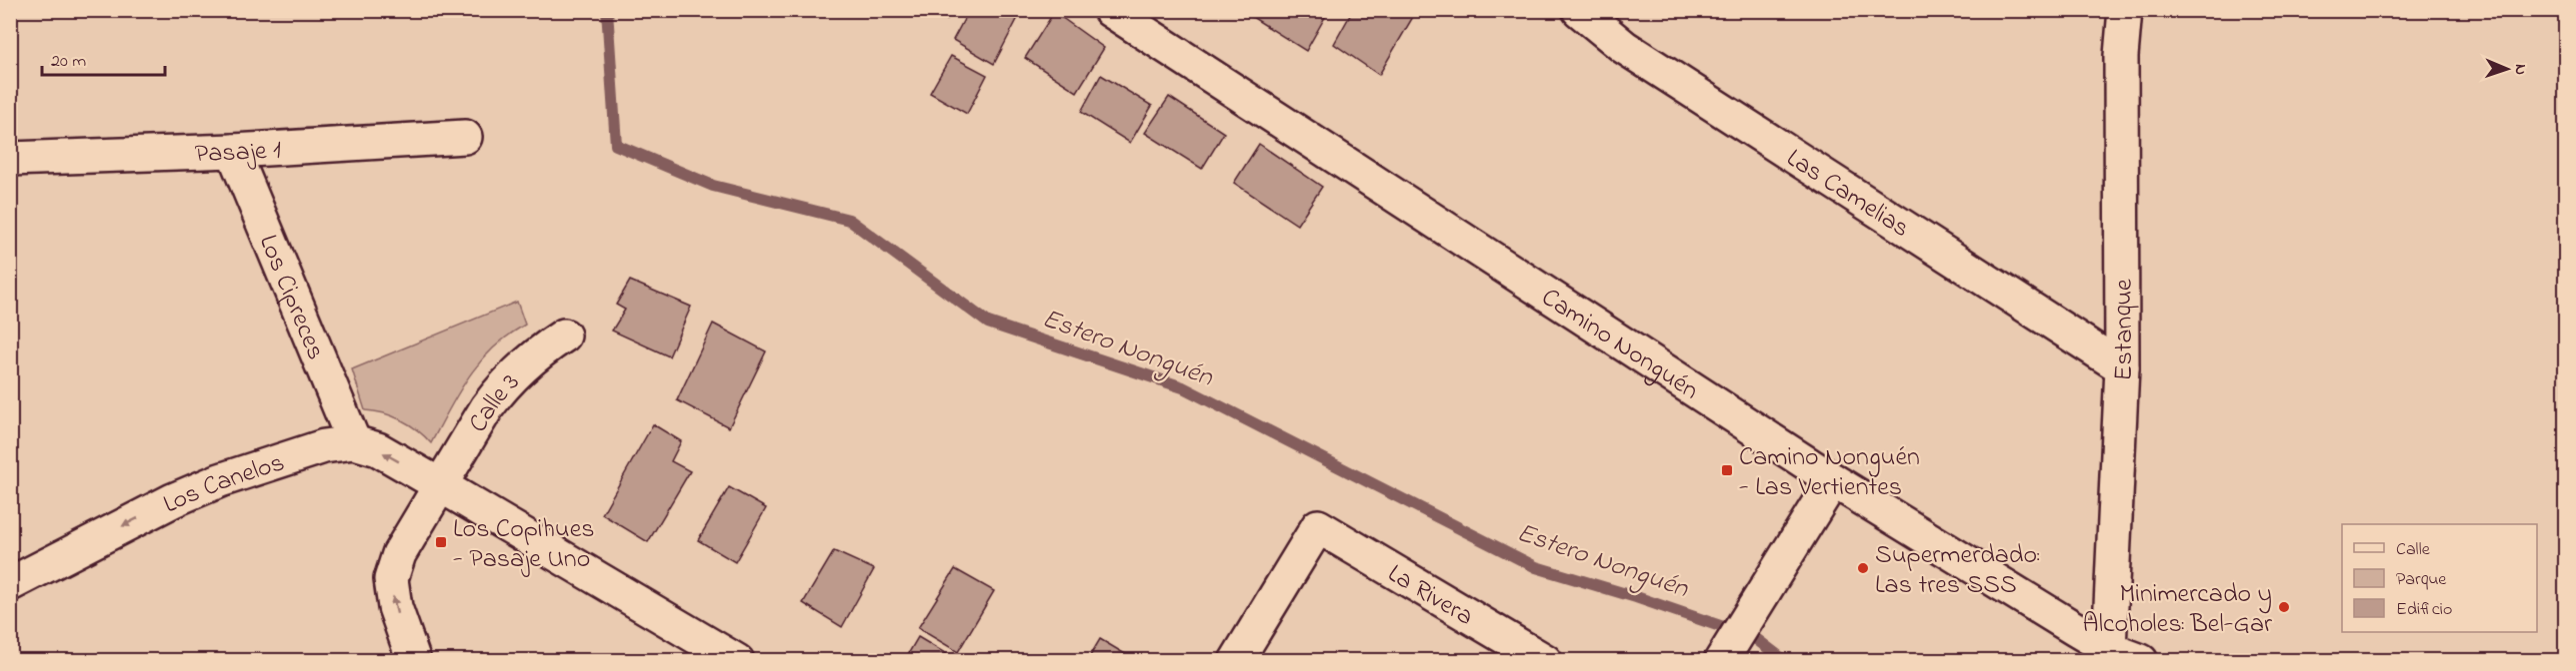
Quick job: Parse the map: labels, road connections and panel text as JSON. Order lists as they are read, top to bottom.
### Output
{
  "streets": {
    "street": [
      "Pasaje 1",
      "Las Camelias",
      "Los Cipreces",
      "Estanque",
      "Camino Nonguén",
      "Calle 3",
      "Los Canelos",
      "La Rivera"
    ]
  },
  "crossings": [
    ["Pasaje 1", "Los Cipreces"],
    ["Las Camelias", "Estanque"],
    ["Los Cipreces", "Los Canelos"],
    ["Estanque", "Camino Nonguén"],
    ["Calle 3", "Los Canelos"]
  ],
  "one_way": ["Calle 3", "Los Canelos"],
  "water": ["Estero Nonguén"],
  "places": {
    "transit": ["Camino Nonguén - Las Vertientes", "Los Copihues - Pasaje Uno"],
    "other": ["Supermerdado: Las tres SSS", "Minimercado y Alcoholes: Bel-Gar"]
  },
  "legend": ["Calle", "Parque", "Edificio"],
  "scale_bar": "20 m",
  "north": "right"
}
